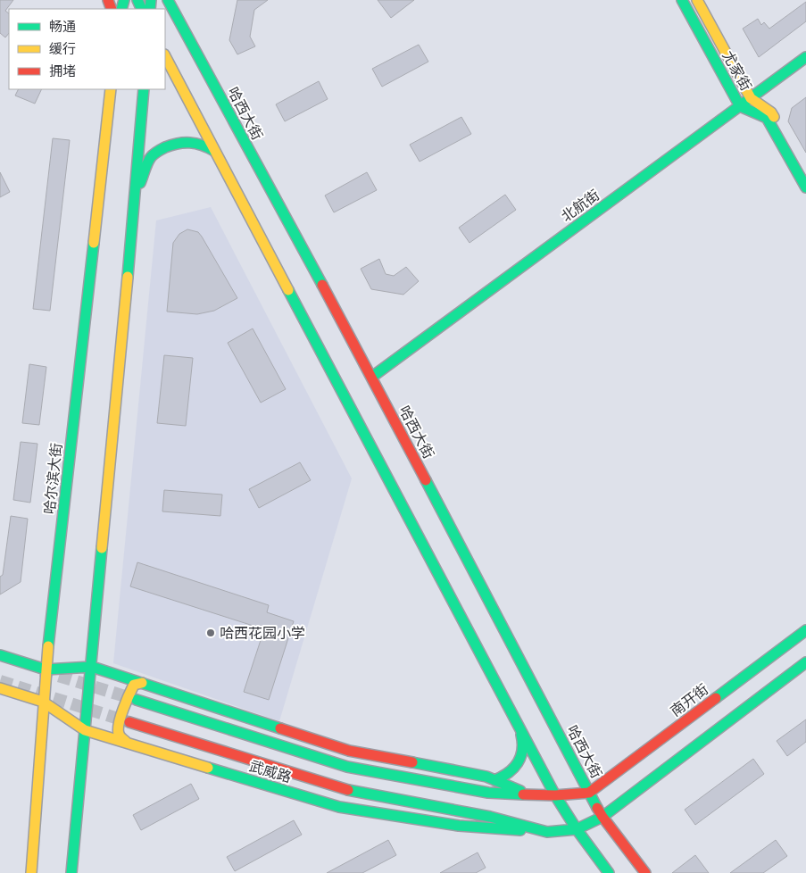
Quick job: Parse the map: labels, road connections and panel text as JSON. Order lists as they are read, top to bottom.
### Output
{
  "streets": {
    "main road": [
      "尤家街",
      "哈西大街",
      "北航街",
      "哈尔滨大街",
      "南开街",
      "武威路"
    ]
  },
  "crossings": [
    ["尤家街", "北航街"],
    ["哈西大街", "北航街"],
    ["哈西大街", "南开街"],
    ["哈西大街", "武威路"],
    ["哈尔滨大街", "武威路"],
    ["南开街", "武威路"]
  ],
  "places": ["哈西花园小学"],
  "legend": ["畅通", "缓行", "拥堵"]
}
